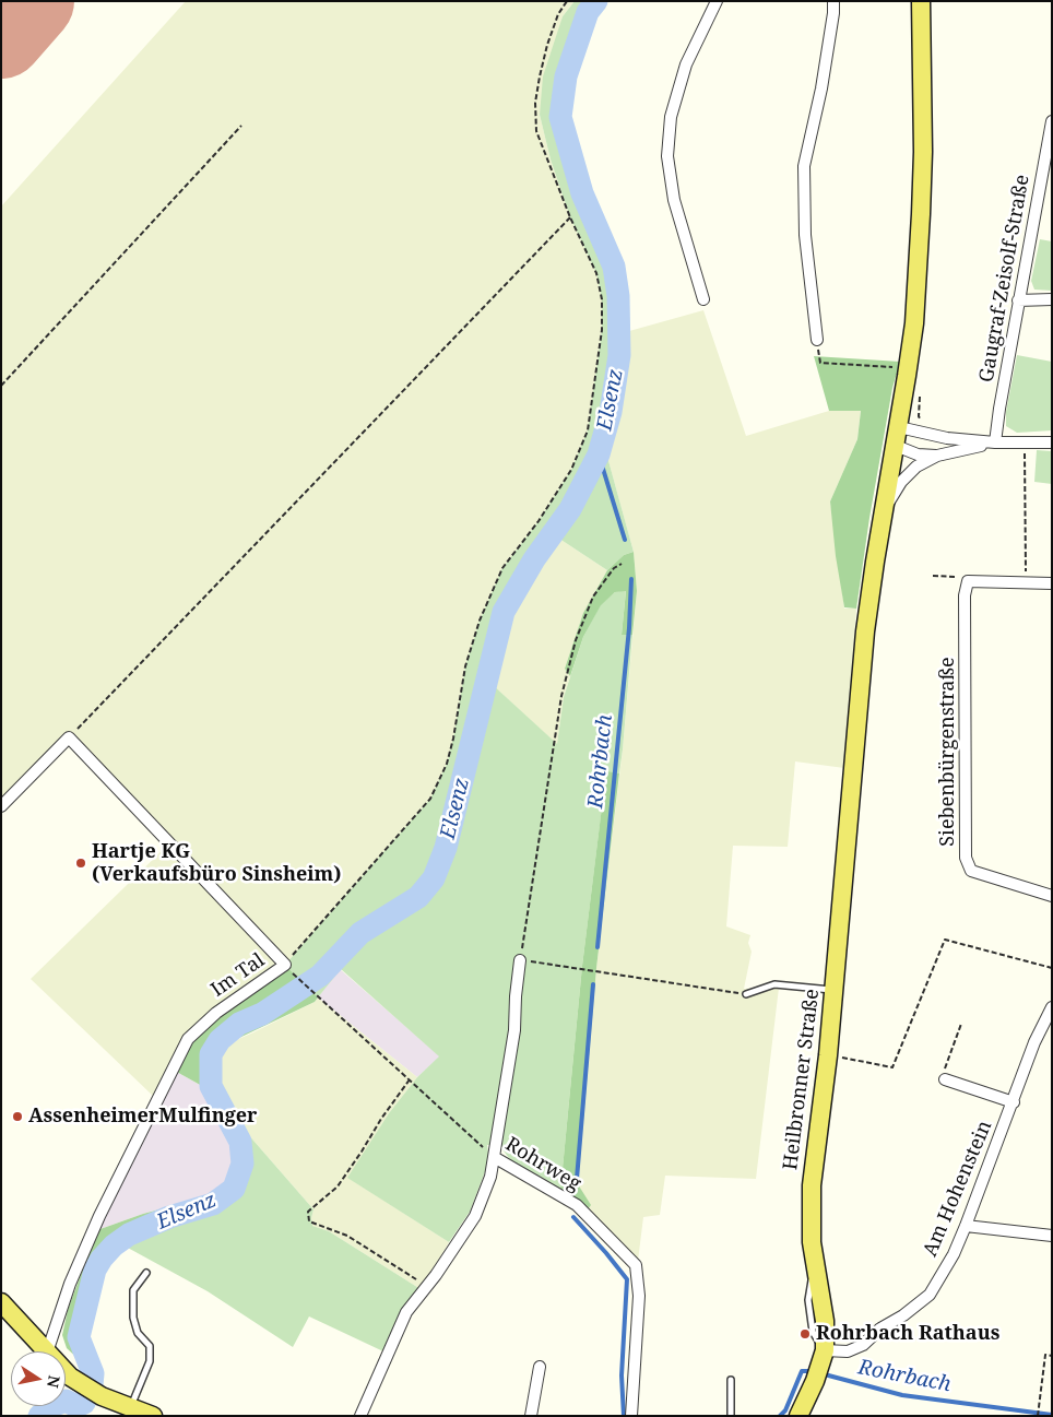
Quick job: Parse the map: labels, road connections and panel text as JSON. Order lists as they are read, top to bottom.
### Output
{
  "streets": {
    "main road": ["Heilbronner Straße"],
    "street": [
      "Gaugraf-Zeisolf-Straße",
      "Siebenbürgenstraße",
      "Im Tal",
      "Rohrweg",
      "Am Hohenstein"
    ]
  },
  "crossings": [
    ["Heilbronner Straße", "Am Hohenstein"]
  ],
  "water": ["Elsenz", "Rohrbach"],
  "places": ["Hartje KG (Verkaufsbüro Sinsheim)", "AssenheimerMulfinger", "Rohrbach Rathaus"],
  "north": "right"
}
